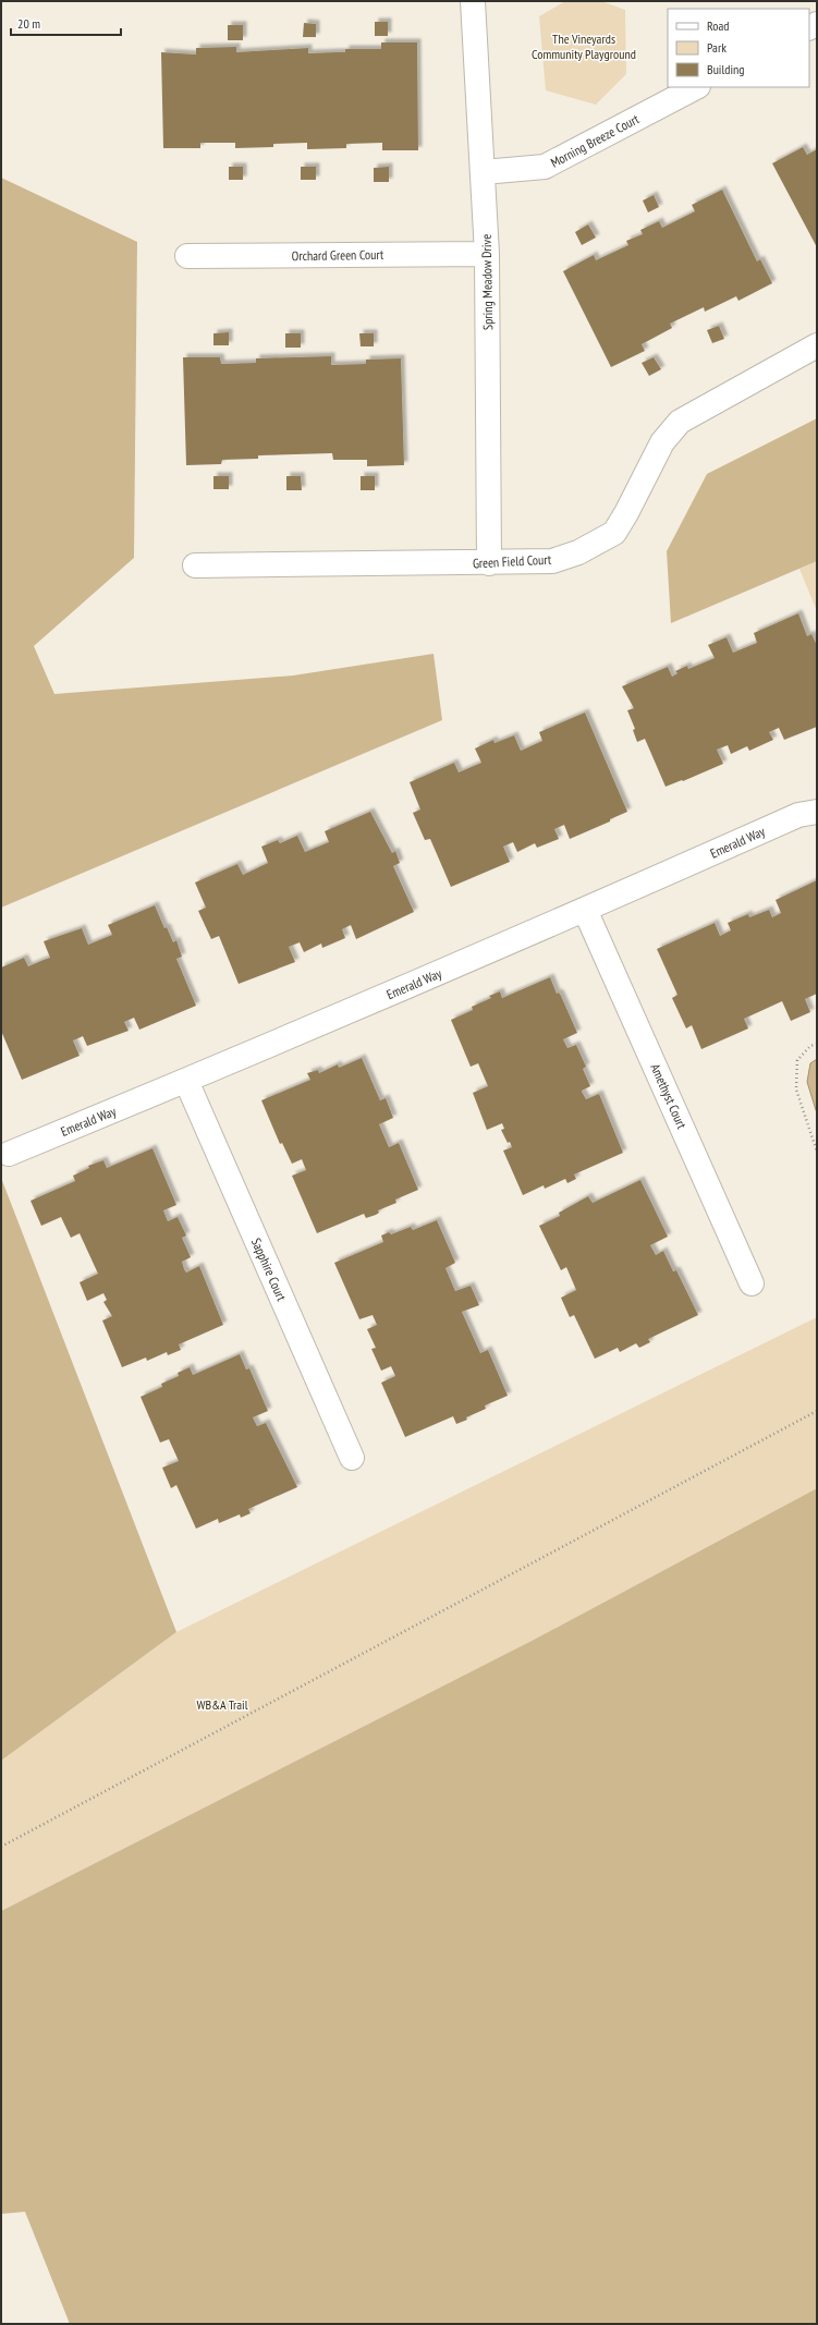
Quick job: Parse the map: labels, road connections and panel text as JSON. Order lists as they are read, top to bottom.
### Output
{
  "streets": {
    "street": [
      "Morning Breeze Court",
      "Orchard Green Court",
      "Spring Meadow Drive",
      "Green Field Court",
      "Emerald Way",
      "Amethyst Court",
      "Sapphire Court"
    ]
  },
  "crossings": [
    ["Morning Breeze Court", "Spring Meadow Drive"],
    ["Orchard Green Court", "Spring Meadow Drive"],
    ["Spring Meadow Drive", "Green Field Court"],
    ["Emerald Way", "Amethyst Court"],
    ["Emerald Way", "Sapphire Court"]
  ],
  "parks": ["The Vineyards Community Playground", "WB&A Trail"],
  "legend": ["Road", "Park", "Building"],
  "scale_bar": "20 m"
}
